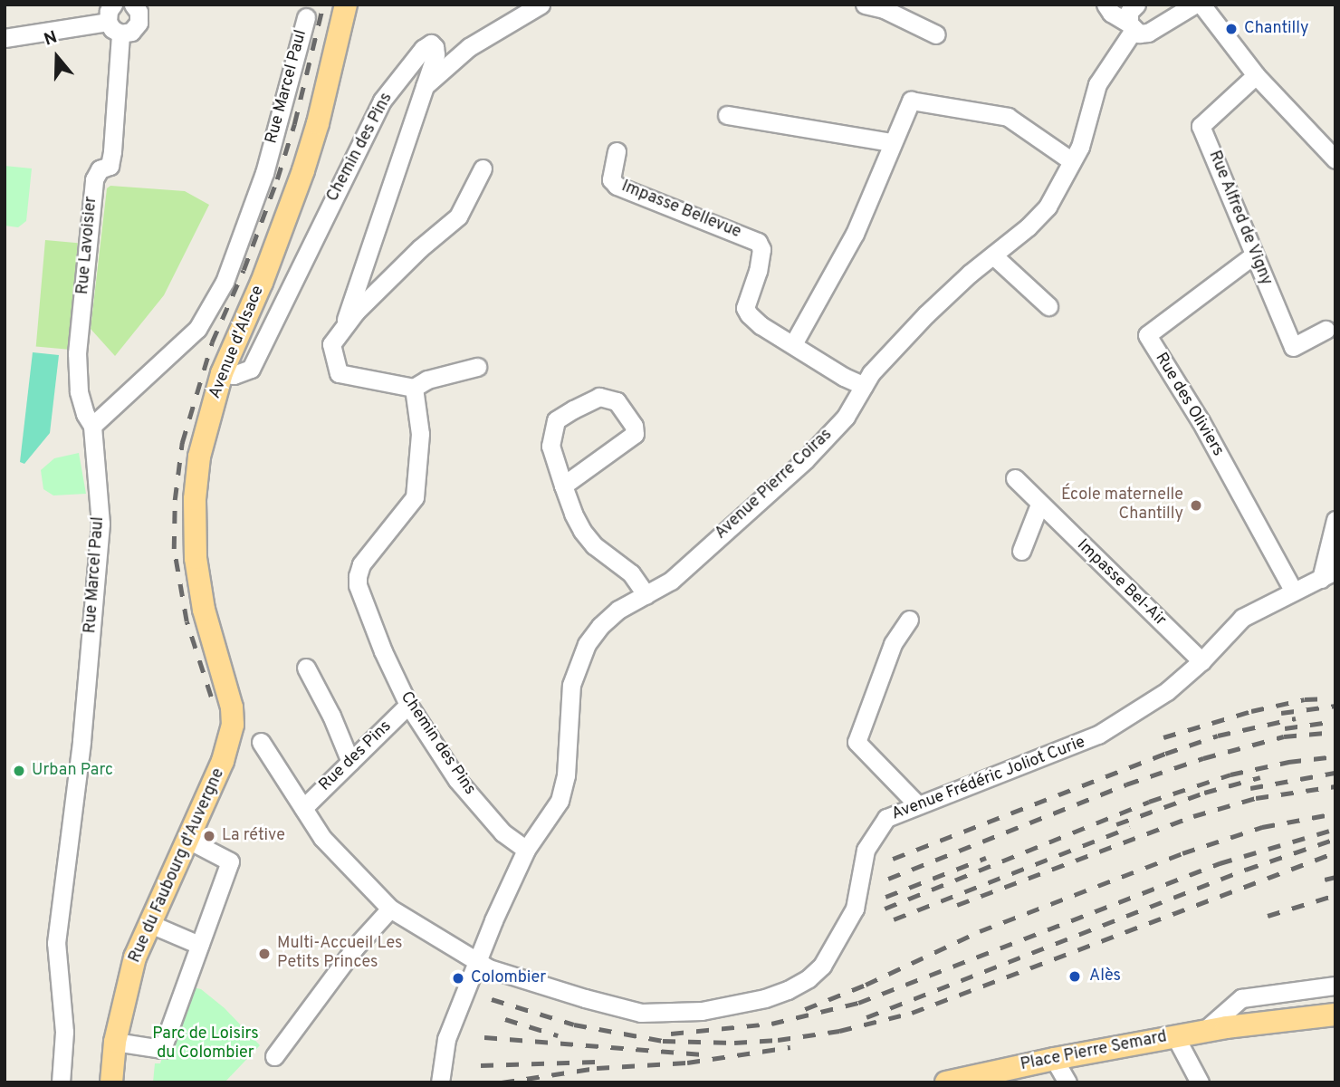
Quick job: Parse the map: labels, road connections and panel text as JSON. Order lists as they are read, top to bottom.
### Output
{
  "streets": {
    "main road": ["Avenue d'Alsace", "Rue du Faubourg d'Auvergne", "Place Pierre Semard"],
    "street": [
      "Rue Marcel Paul",
      "Chemin des Pins",
      "Impasse Bellevue",
      "Rue Alfred de Vigny",
      "Rue Lavoisier",
      "Rue des Oliviers",
      "Avenue Pierre Coiras",
      "Impasse Bel-Air",
      "Rue des Pins",
      "Avenue Frédéric Joliot Curie"
    ]
  },
  "crossings": [
    ["Rue Marcel Paul", "Rue Lavoisier"],
    ["Chemin des Pins", "Avenue d'Alsace"],
    ["Chemin des Pins", "Avenue Pierre Coiras"],
    ["Chemin des Pins", "Rue des Pins"],
    ["Impasse Bellevue", "Avenue Pierre Coiras"],
    ["Rue Alfred de Vigny", "Rue des Oliviers"],
    ["Avenue d'Alsace", "Rue du Faubourg d'Auvergne"],
    ["Rue des Oliviers", "Avenue Frédéric Joliot Curie"],
    ["Avenue Pierre Coiras", "Avenue Frédéric Joliot Curie"],
    ["Impasse Bel-Air", "Avenue Frédéric Joliot Curie"],
    ["Rue des Pins", "Avenue Frédéric Joliot Curie"]
  ],
  "parks": ["Parc de Loisirs du Colombier"],
  "places": [
    "Chantilly",
    "École maternelle Chantilly",
    "Urban Parc",
    "La rétive",
    "Multi-Accueil Les Petits Princes",
    "Alès",
    "Colombier"
  ],
  "north": "top"
}
